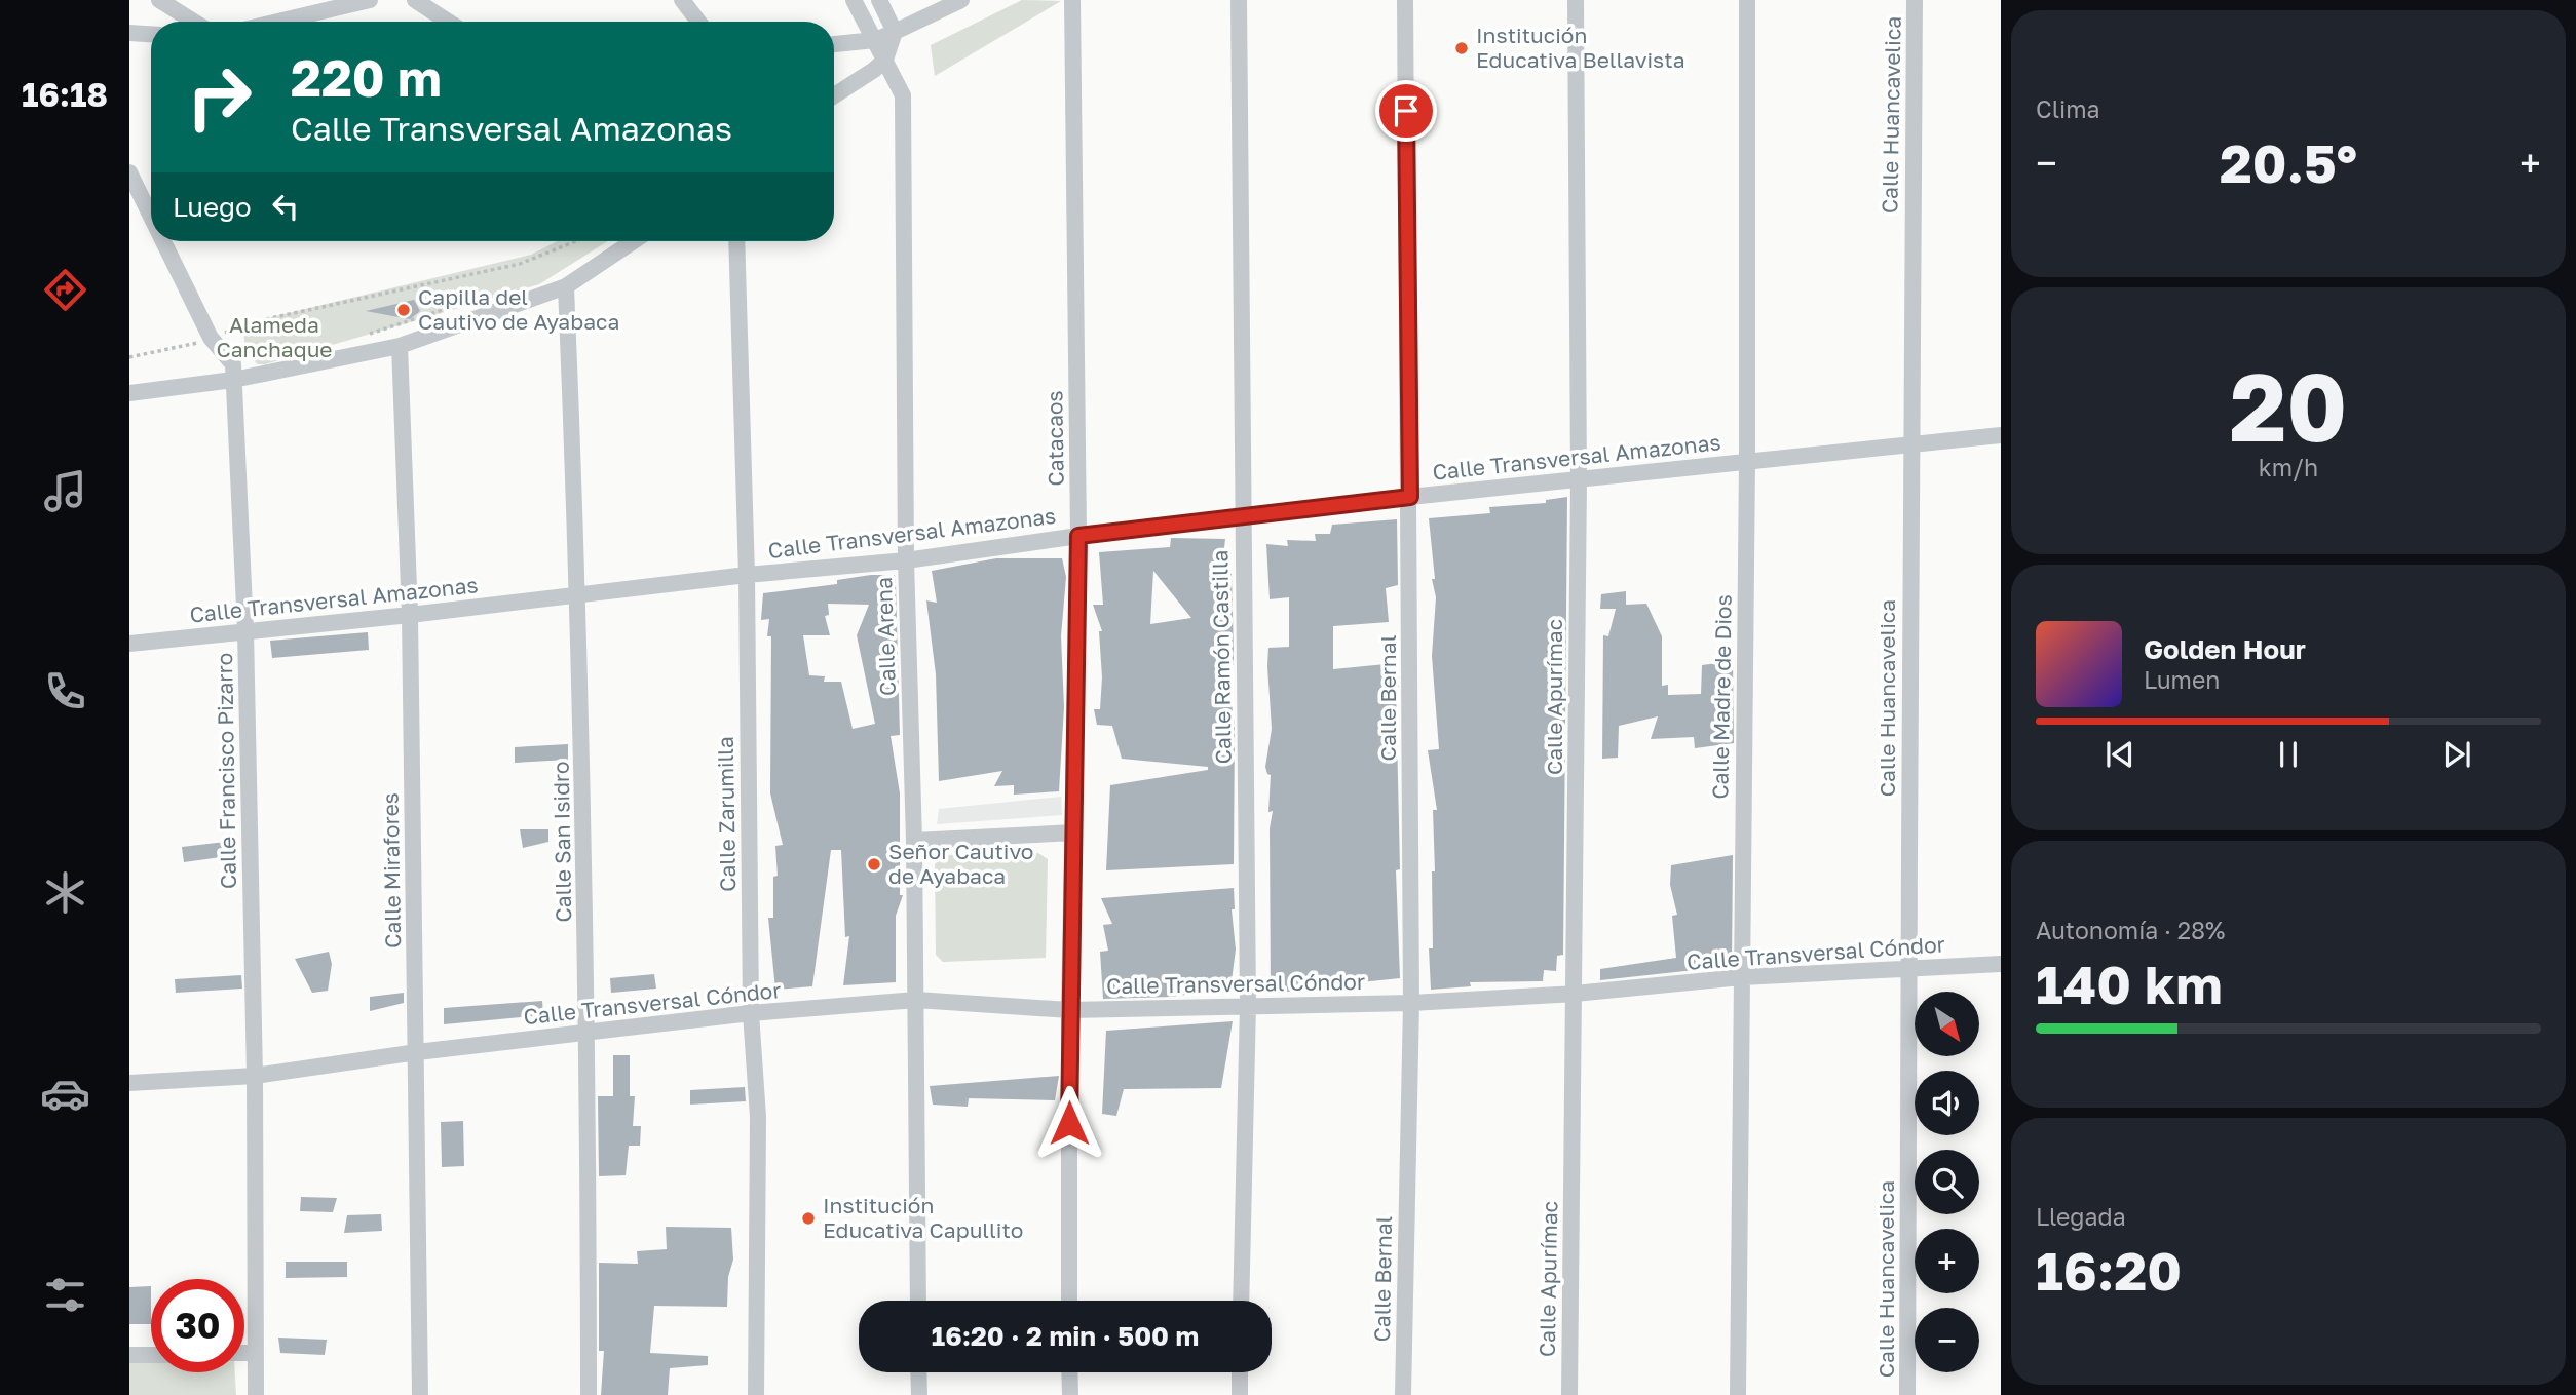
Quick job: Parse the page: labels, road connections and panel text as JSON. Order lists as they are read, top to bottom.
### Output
{
  "streets": {
    "street": [
      "Calle Huancavelica",
      "Catacaos",
      "Calle Transversal Amazonas",
      "Calle Arena",
      "Calle Ramón Castilla",
      "Calle Apurímac",
      "Calle Madre de Dios",
      "Calle Bernal",
      "Calle Francisco Pizarro",
      "Calle Zarumilla",
      "Calle San Isidro",
      "Calle Mirafores",
      "Calle Transversal Cóndor"
    ]
  },
  "crossings": [
    ["Calle Huancavelica", "Calle Transversal Amazonas"],
    ["Calle Huancavelica", "Calle Transversal Cóndor"],
    ["Catacaos", "Calle Transversal Amazonas"],
    ["Catacaos", "Calle Transversal Cóndor"],
    ["Calle Transversal Amazonas", "Calle Arena"],
    ["Calle Transversal Amazonas", "Calle Ramón Castilla"],
    ["Calle Transversal Amazonas", "Calle Apurímac"],
    ["Calle Transversal Amazonas", "Calle Madre de Dios"],
    ["Calle Transversal Amazonas", "Calle Bernal"],
    ["Calle Transversal Amazonas", "Calle Francisco Pizarro"],
    ["Calle Transversal Amazonas", "Calle Zarumilla"],
    ["Calle Transversal Amazonas", "Calle San Isidro"],
    ["Calle Transversal Amazonas", "Calle Mirafores"],
    ["Calle Arena", "Calle Transversal Cóndor"],
    ["Calle Ramón Castilla", "Calle Transversal Cóndor"],
    ["Calle Apurímac", "Calle Transversal Cóndor"],
    ["Calle Madre de Dios", "Calle Transversal Cóndor"],
    ["Calle Bernal", "Calle Transversal Cóndor"],
    ["Calle Francisco Pizarro", "Calle Transversal Cóndor"],
    ["Calle Zarumilla", "Calle Transversal Cóndor"],
    ["Calle San Isidro", "Calle Transversal Cóndor"],
    ["Calle Mirafores", "Calle Transversal Cóndor"]
  ],
  "parks": ["Alameda Canchaque"],
  "places": [
    "Institución Educativa Bellavista",
    "Capilla del Cautivo de Ayabaca",
    "Señor Cautivo de Ayabaca",
    "Institución Educativa Capullito"
  ],
  "north": "bottom right",
  "page": {
    "tabs": "16:18",
    "tile": [
      "Clima",
      ["20", "km/h"],
      ["Autonomía · 28%", "140 km"],
      ["Llegada", "16:20"]
    ],
    "turn": ["220 m", "Calle Transversal Amazonas"],
    "heat": ["−", "20.5°", "+"],
    "then": "Luego",
    "song": ["Golden Hour", "Lumen"],
    "map_buttons": ["+", "−"],
    "limit": "30",
    "trip": "16:20 · 2 min · 500 m"
  }
}
